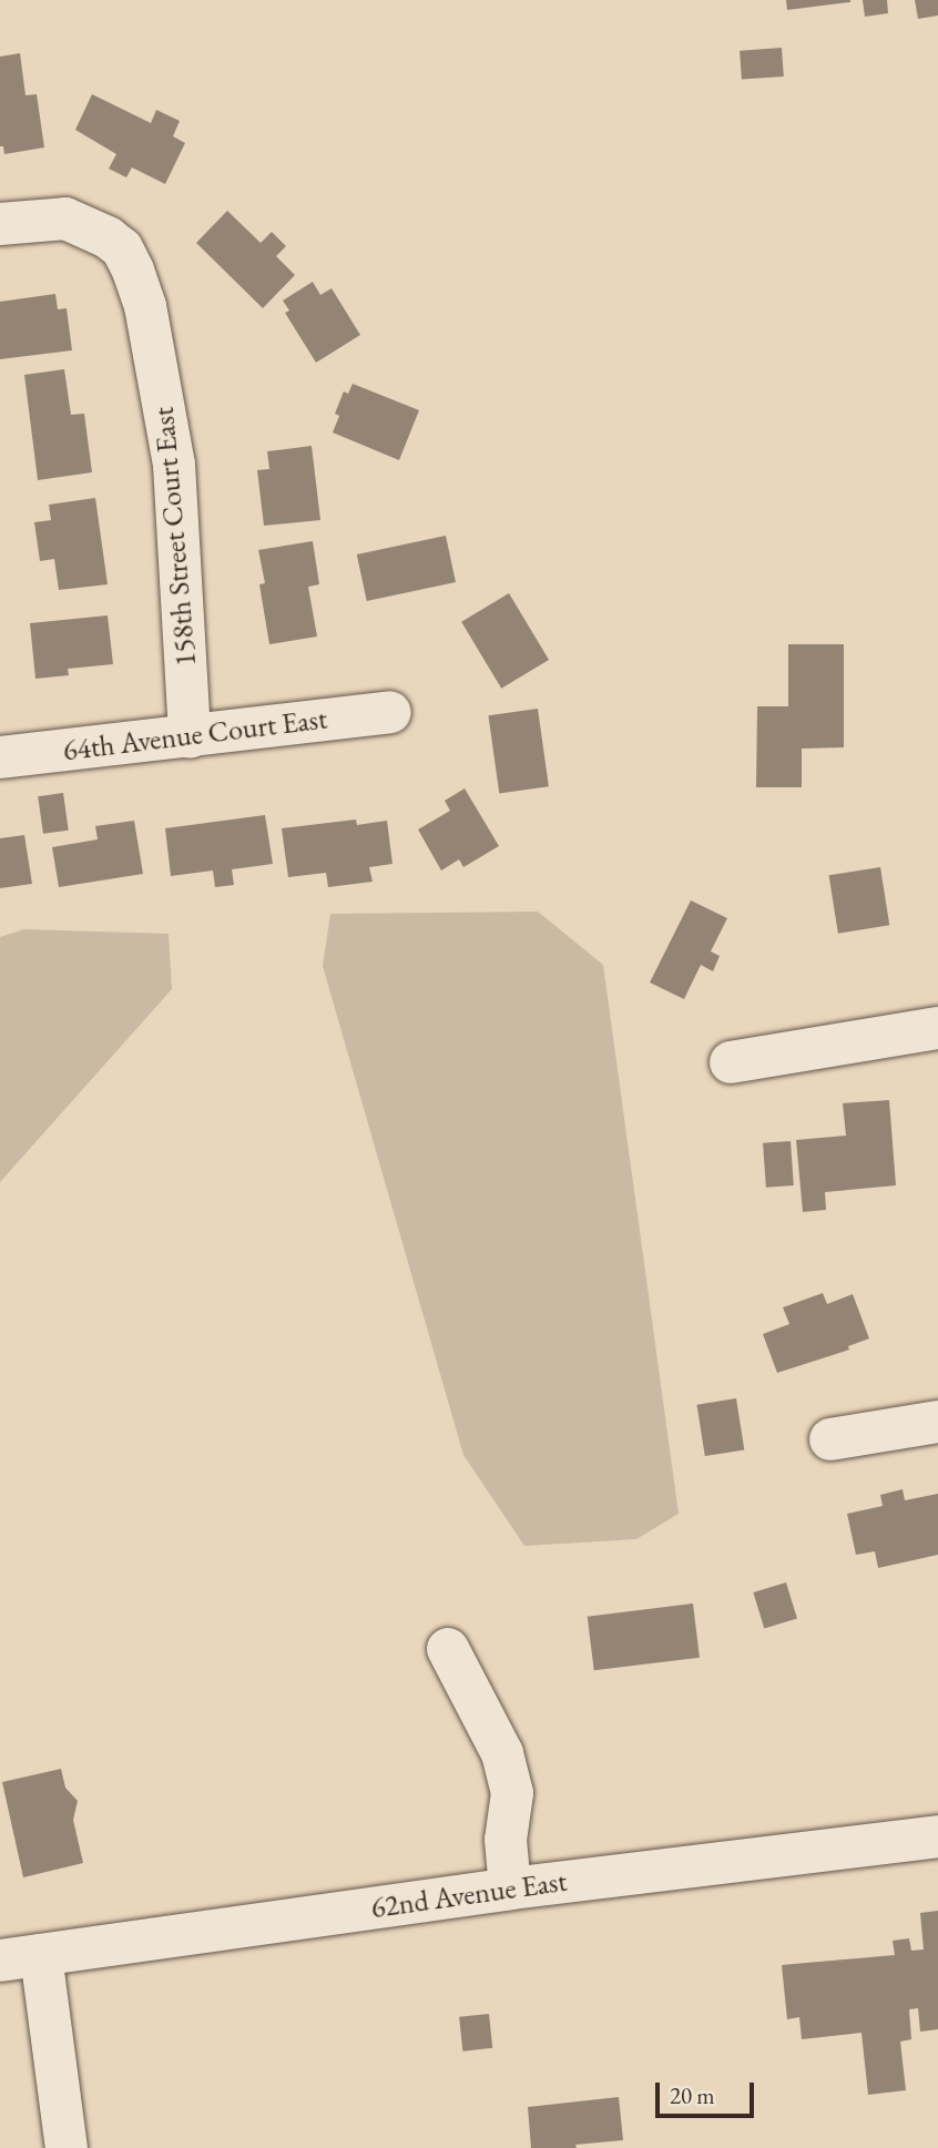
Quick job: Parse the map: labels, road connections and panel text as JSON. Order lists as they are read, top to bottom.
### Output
{
  "streets": {
    "street": ["158th Street Court East", "64th Avenue Court East", "62nd Avenue East"]
  },
  "crossings": [
    ["158th Street Court East", "64th Avenue Court East"]
  ],
  "scale_bar": "20 m"
}
